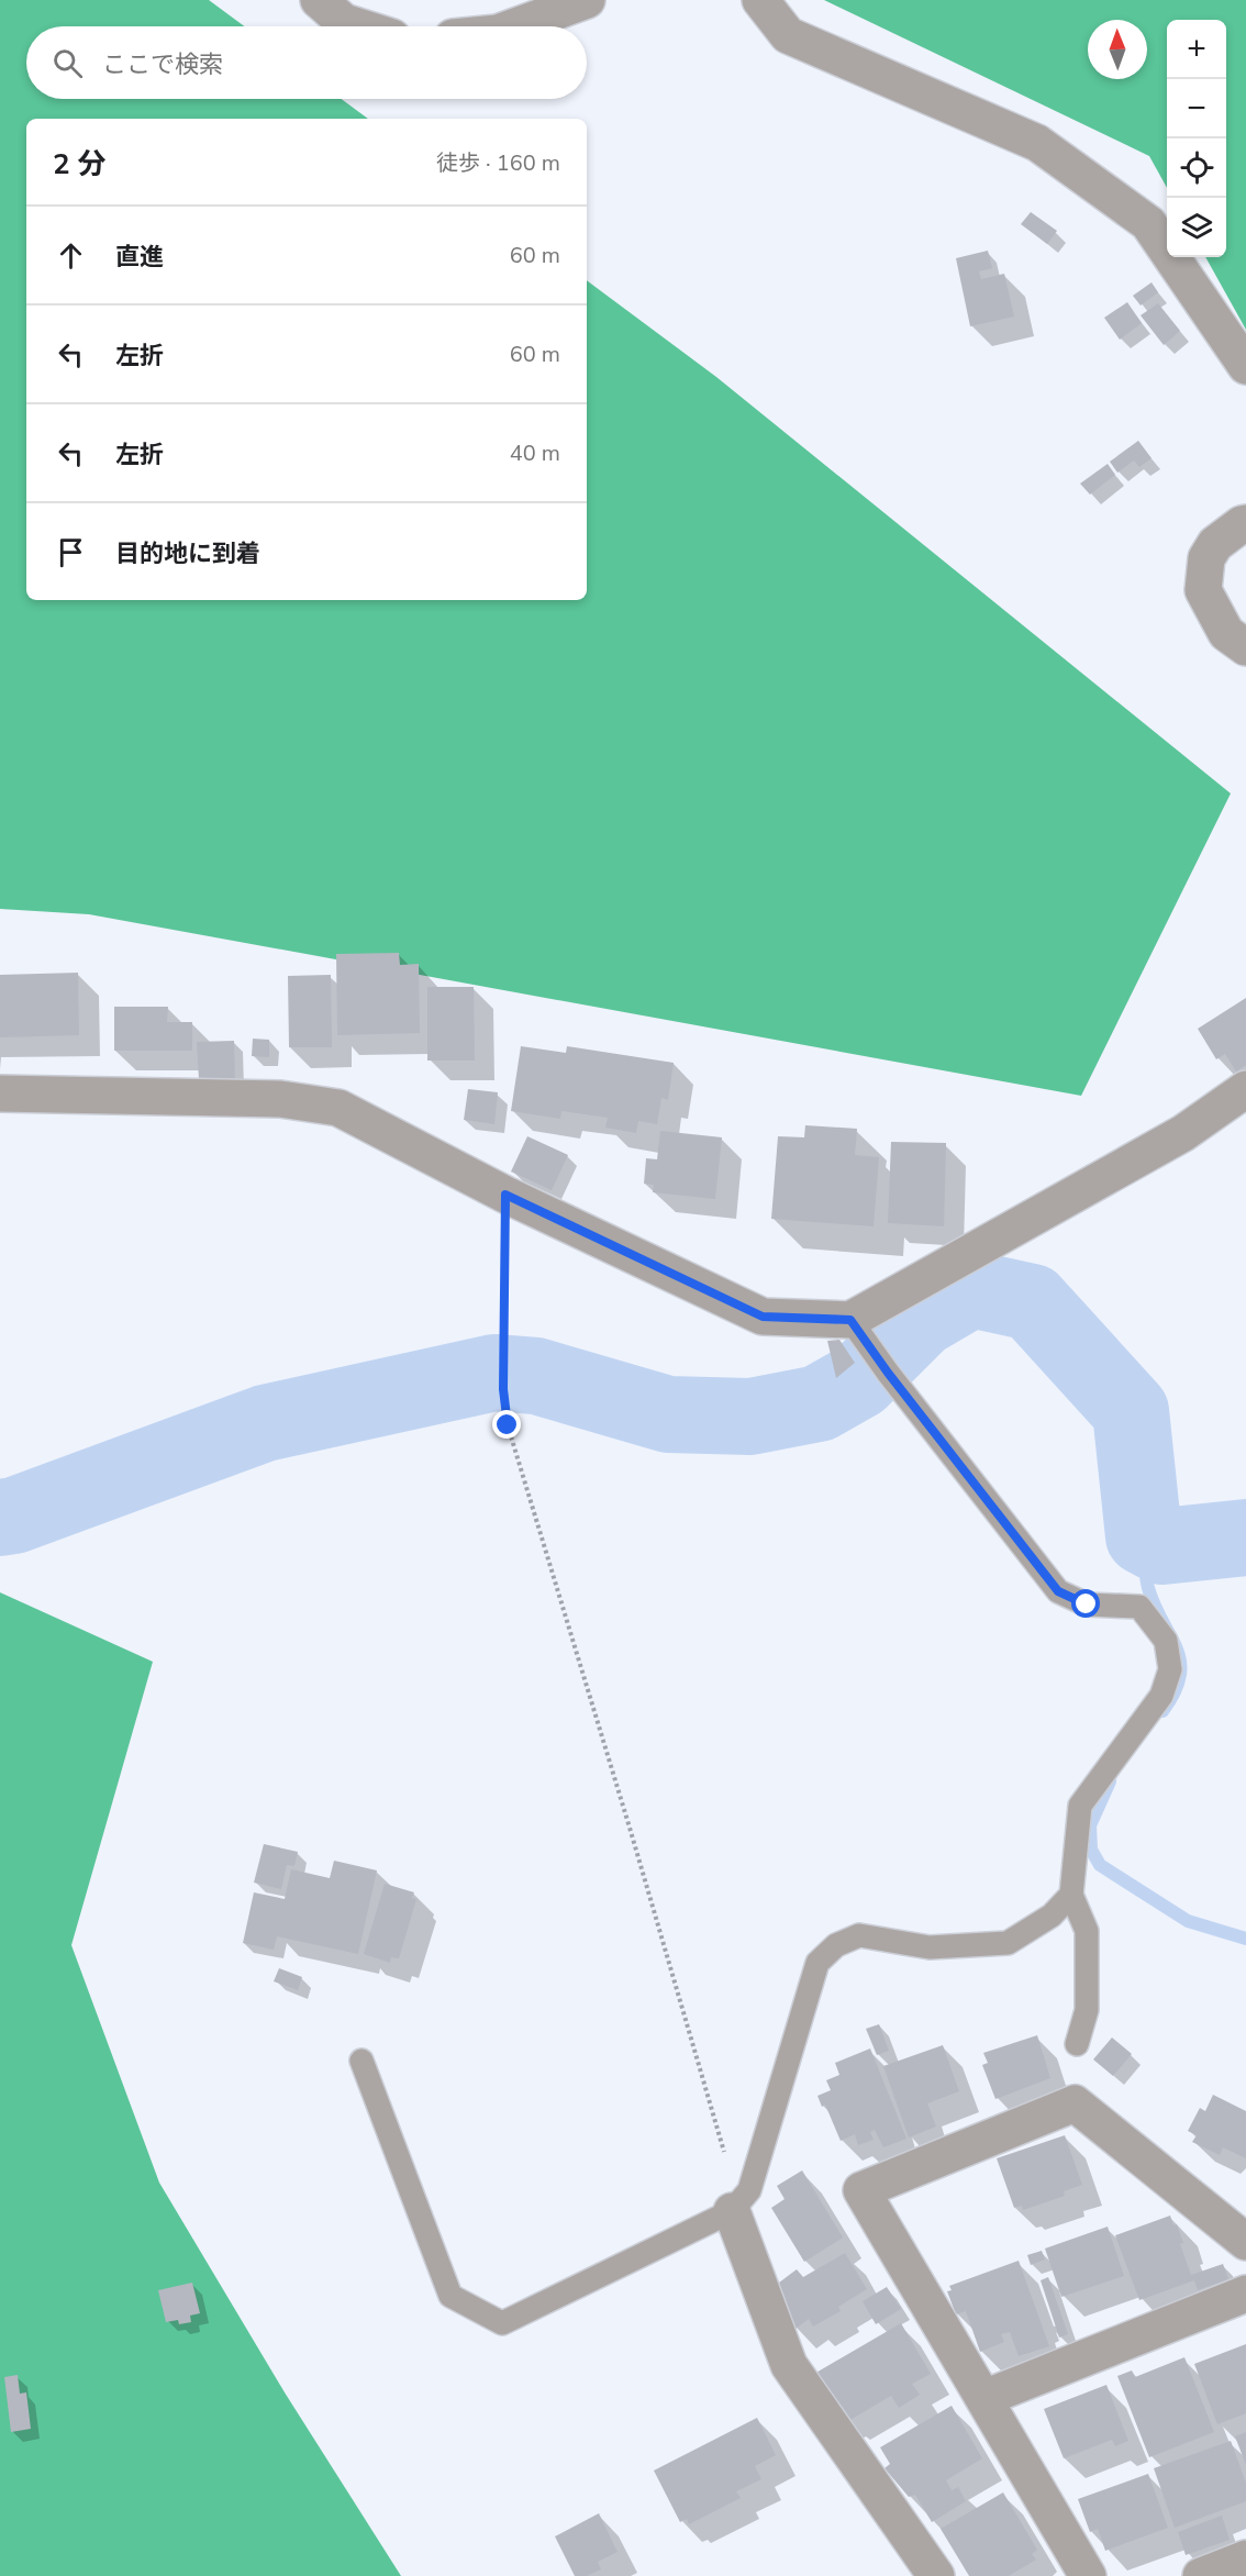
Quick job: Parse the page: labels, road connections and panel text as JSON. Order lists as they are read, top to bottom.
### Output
{
  "north": "top",
  "page": {
    "map_buttons": ["+", "−"],
    "search": "ここで検索",
    "heading": ["2 分", "徒歩 · 160 m"],
    "list": [
      ["直進", "60 m"],
      ["左折", "60 m"],
      ["左折", "40 m"],
      "目的地に到着"
    ]
  }
}
